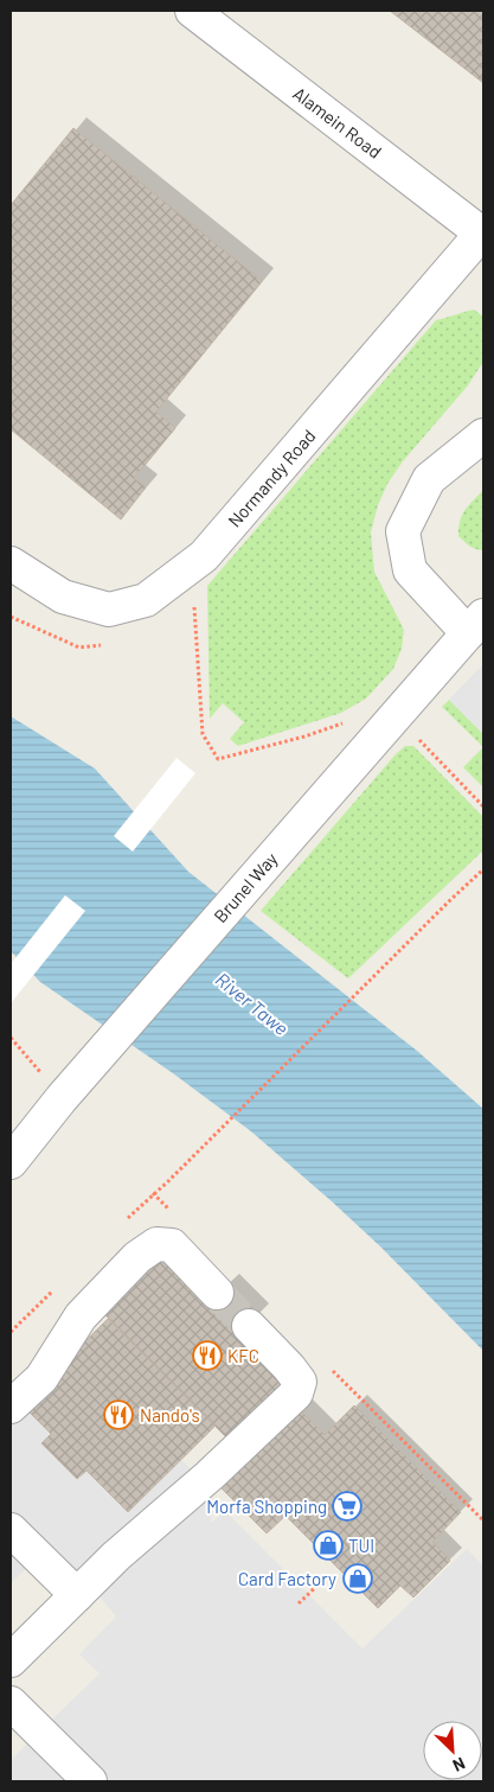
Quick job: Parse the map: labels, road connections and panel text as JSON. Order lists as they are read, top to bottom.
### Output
{
  "streets": {
    "street": ["Alamein Road", "Normandy Road", "Brunel Way"]
  },
  "crossings": [
    ["Alamein Road", "Normandy Road"]
  ],
  "water": ["River Tawe"],
  "places": {
    "restaurant": ["KFC", "Nando's"],
    "supermarket": ["Morfa Shopping"],
    "shop": ["TUI", "Card Factory"]
  },
  "north": "bottom right"
}
